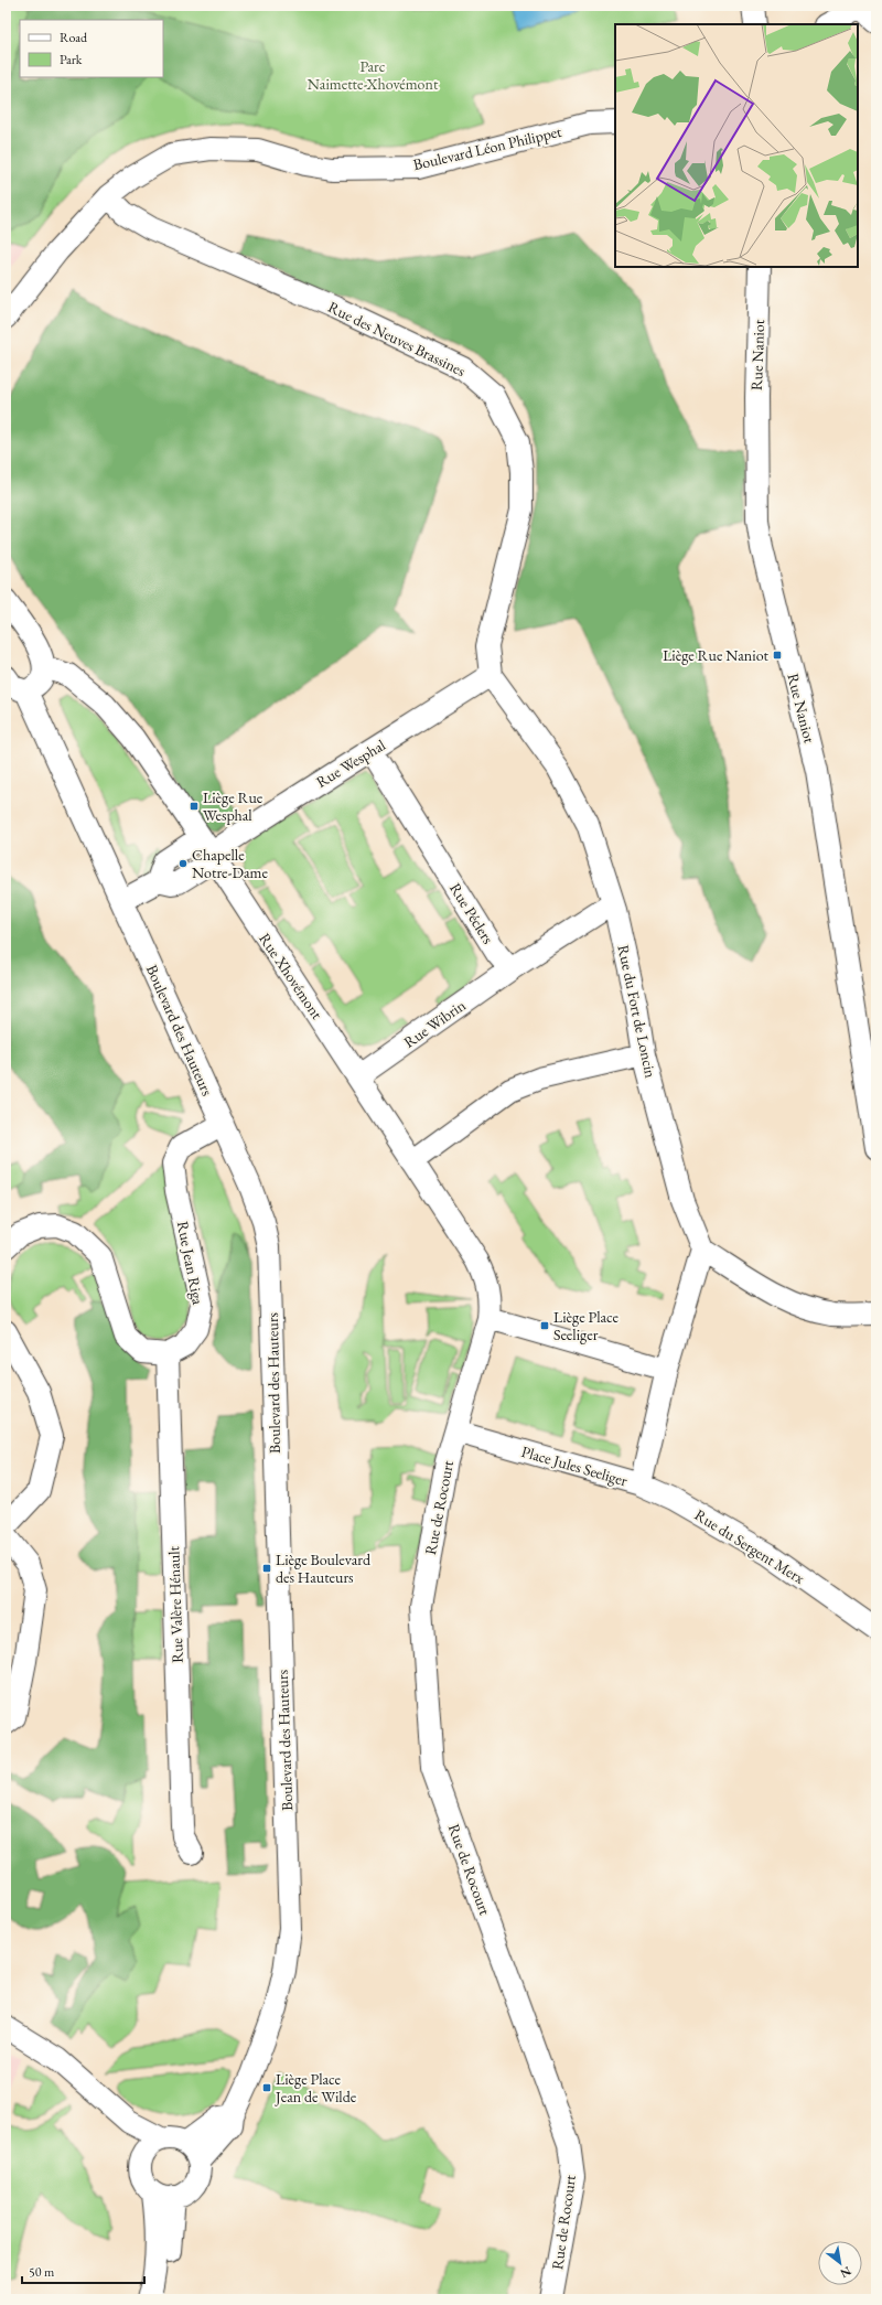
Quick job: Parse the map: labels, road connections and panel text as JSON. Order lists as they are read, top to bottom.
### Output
{
  "streets": {
    "street": [
      "Boulevard Léon Philippet",
      "Rue des Neuves Brassines",
      "Rue Naniot",
      "Rue Wesphal",
      "Rue Péclers",
      "Rue Xhovémont",
      "Rue du Fort de Loncin",
      "Rue Wibrin",
      "Boulevard des Hauteurs",
      "Rue Jean Riga",
      "Place Jules Seeliger",
      "Rue de Rocourt",
      "Rue du Sergent Merx",
      "Rue Valère Hénault"
    ]
  },
  "crossings": [
    ["Boulevard Léon Philippet", "Rue des Neuves Brassines"],
    ["Rue des Neuves Brassines", "Rue Wesphal"],
    ["Rue des Neuves Brassines", "Rue du Fort de Loncin"],
    ["Rue Wesphal", "Rue Péclers"],
    ["Rue Wesphal", "Rue Xhovémont"],
    ["Rue Wesphal", "Rue du Fort de Loncin"],
    ["Rue Péclers", "Rue Wibrin"],
    ["Rue Xhovémont", "Rue Wibrin"],
    ["Boulevard des Hauteurs", "Rue Jean Riga"],
    ["Rue Jean Riga", "Rue Valère Hénault"],
    ["Place Jules Seeliger", "Rue de Rocourt"],
    ["Place Jules Seeliger", "Rue du Sergent Merx"]
  ],
  "parks": ["Parc Naimette-Xhovémont"],
  "places": {
    "transit": [
      "Liège Rue Naniot",
      "Liège Rue Wesphal",
      "Liège Place Seeliger",
      "Liège Boulevard des Hauteurs",
      "Liège Place Jean de Wilde"
    ],
    "other": ["Chapelle Notre-Dame"]
  },
  "legend": ["Road", "Park"],
  "scale_bar": "50 m",
  "north": "bottom right"
}
